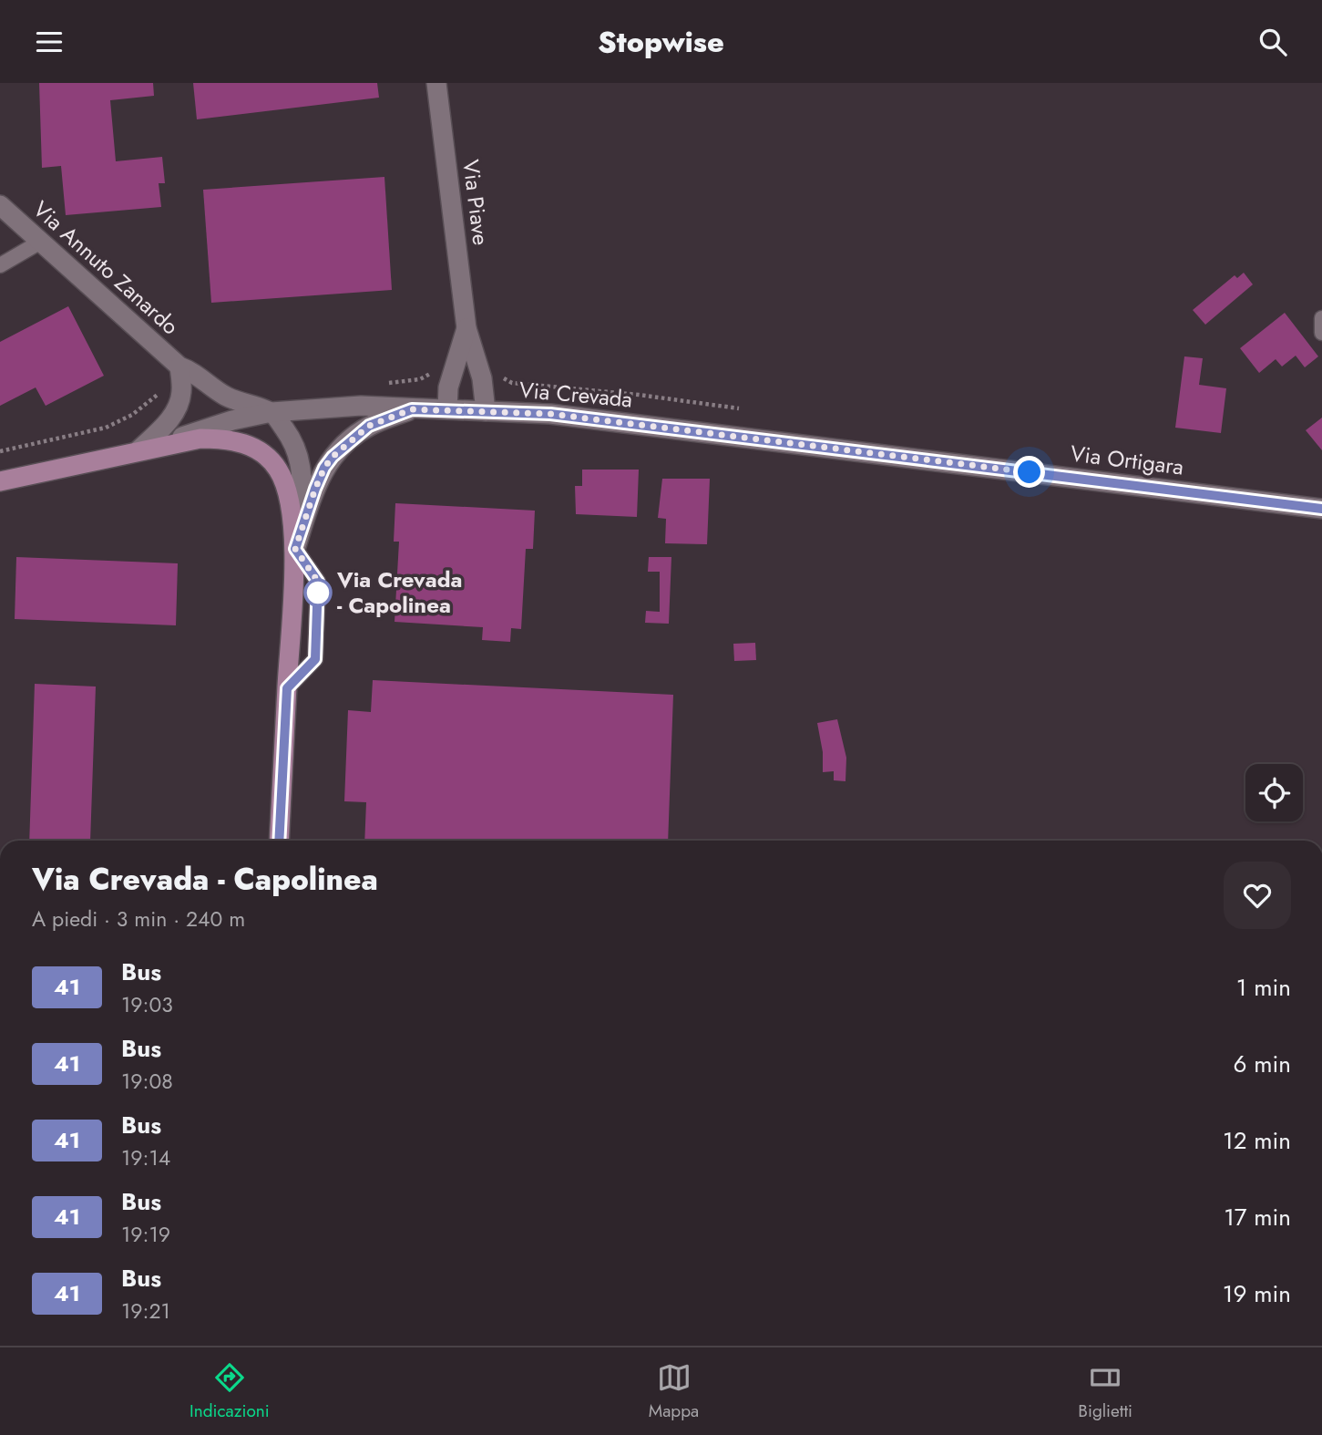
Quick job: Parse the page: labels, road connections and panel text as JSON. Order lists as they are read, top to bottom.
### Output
{
  "streets": {
    "main road": [
      "Via Piave",
      "Via Annuto Zanardo",
      "Via Crevada",
      "Via Ortigara"
    ]
  },
  "crossings": [
    ["Via Piave", "Via Crevada"],
    ["Via Annuto Zanardo", "Via Crevada"],
    ["Via Crevada", "Via Ortigara"]
  ],
  "places": ["Via Crevada - Capolinea"],
  "lines": ["bus line 41"],
  "page": {
    "header": "Stopwise",
    "heading": ["Via Crevada - Capolinea", "A piedi · 3 min · 240 m"],
    "list": [
      {
        "mark": "41",
        "name": "Bus",
        "note": "19:03",
        "value": "1 min"
      },
      {
        "mark": "41",
        "name": "Bus",
        "note": "19:08",
        "value": "6 min"
      },
      {
        "mark": "41",
        "name": "Bus",
        "note": "19:14",
        "value": "12 min"
      },
      {
        "mark": "41",
        "name": "Bus",
        "note": "19:19",
        "value": "17 min"
      },
      {
        "mark": "41",
        "name": "Bus",
        "note": "19:21",
        "value": "19 min"
      }
    ],
    "tabs": ["Indicazioni", "Mappa", "Biglietti"]
  }
}
